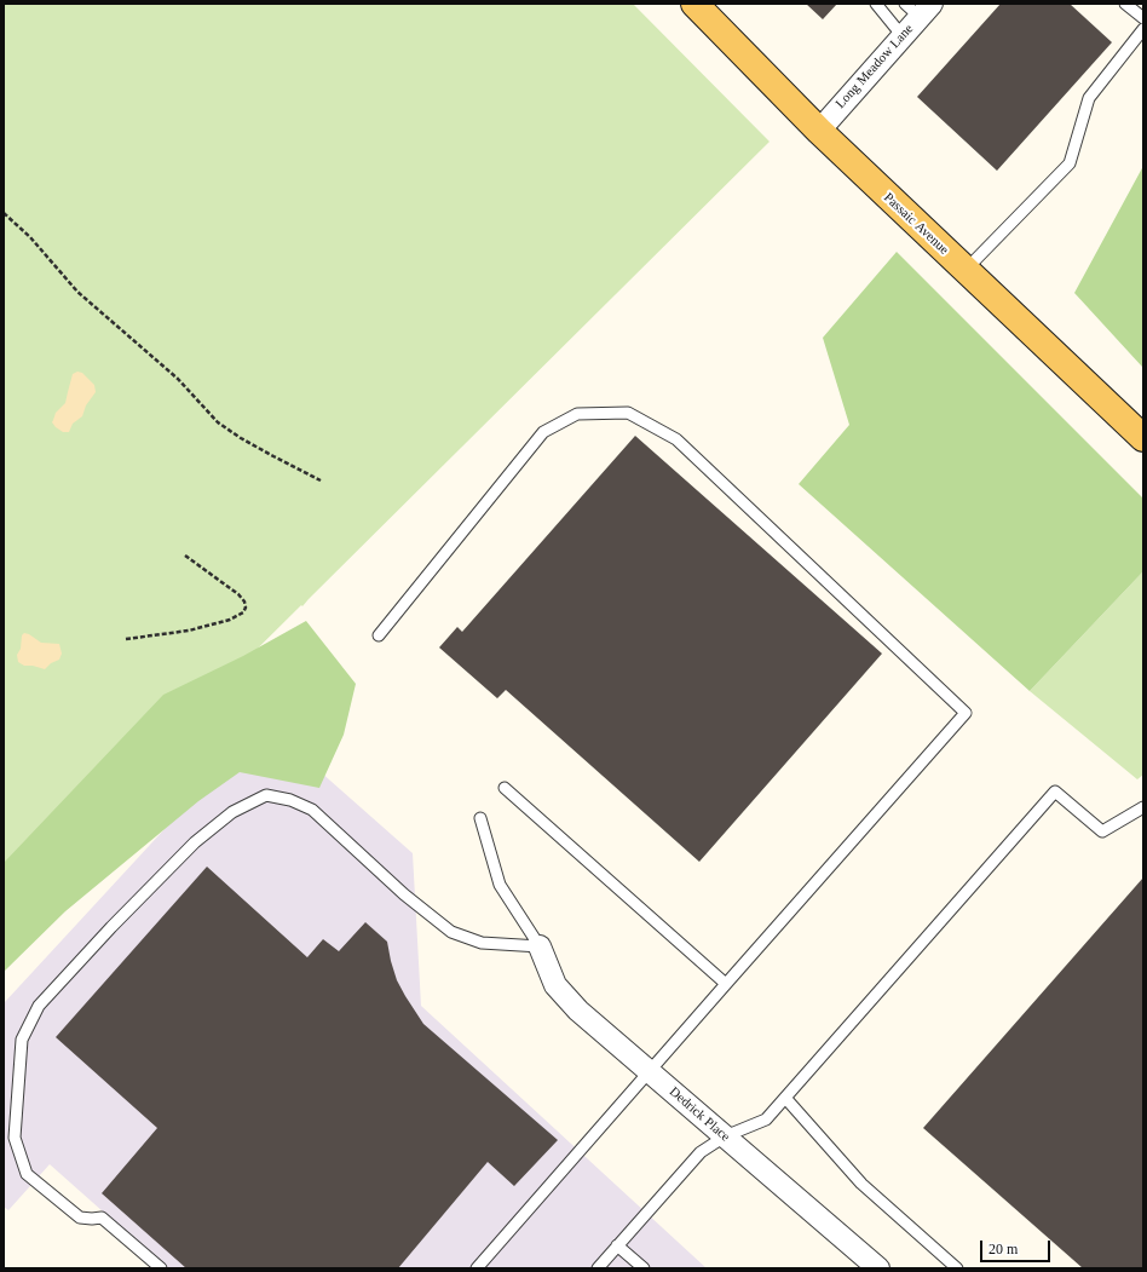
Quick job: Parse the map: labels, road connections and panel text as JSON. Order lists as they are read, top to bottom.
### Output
{
  "streets": {
    "main road": ["Passaic Avenue"],
    "street": ["Long Meadow Lane", "Dedrick Place"]
  },
  "crossings": [
    ["Long Meadow Lane", "Passaic Avenue"]
  ],
  "scale_bar": "20 m"
}
